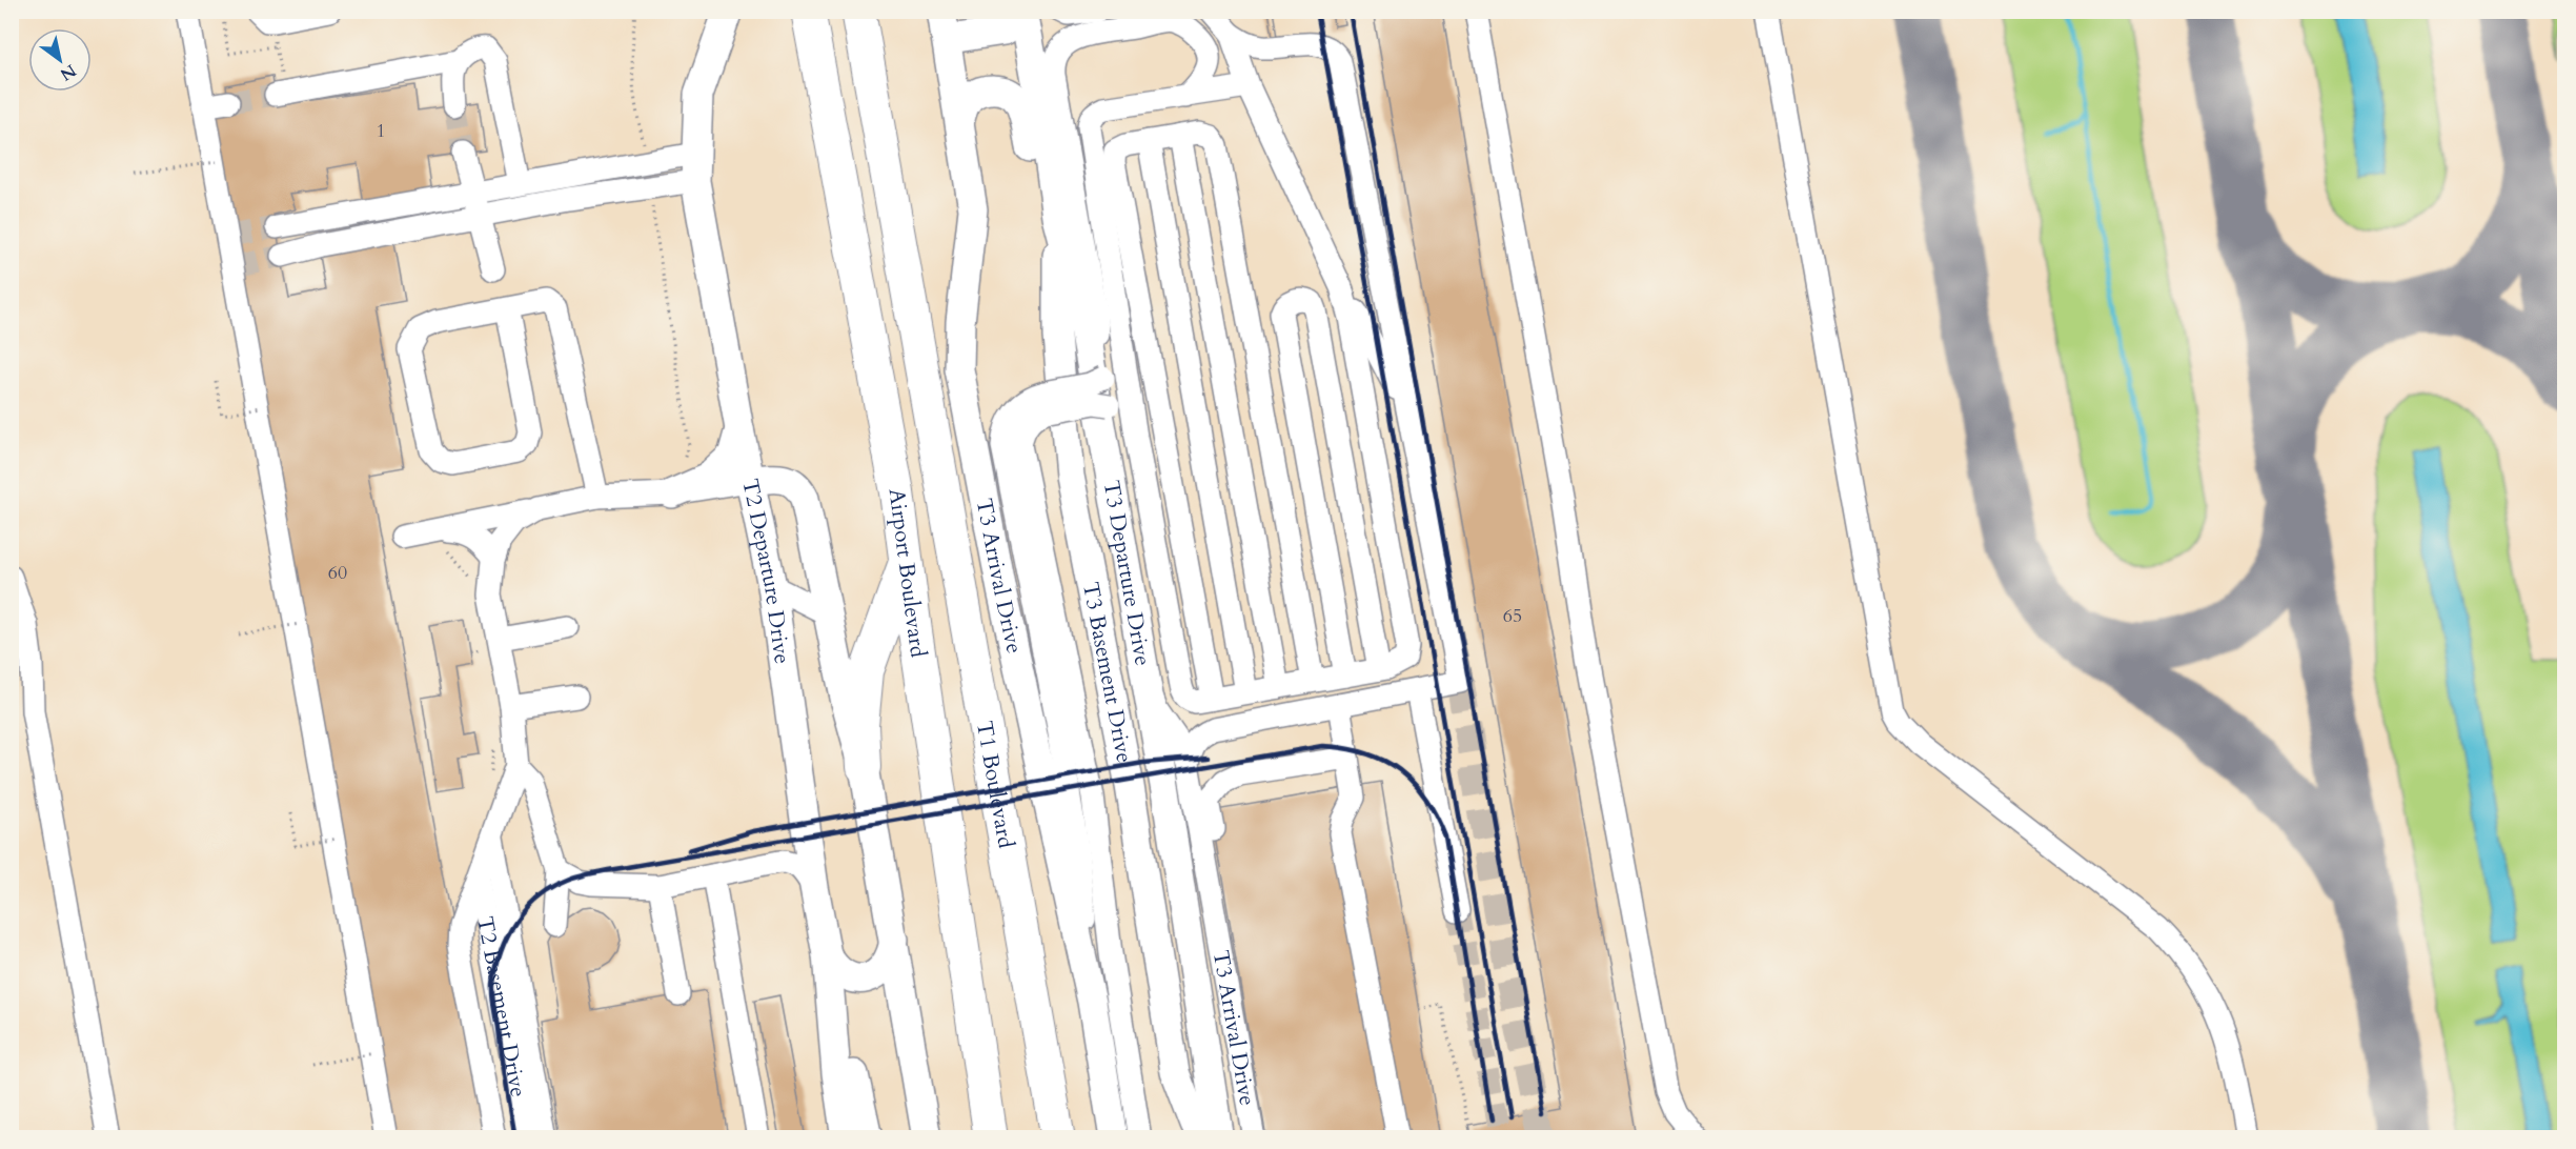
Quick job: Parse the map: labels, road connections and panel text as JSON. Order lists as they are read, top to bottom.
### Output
{
  "streets": {
    "highway": ["Airport Boulevard", "T1 Boulevard"],
    "main road": [
      "T2 Departure Drive",
      "T3 Departure Drive",
      "T3 Arrival Drive",
      "T3 Basement Drive"
    ],
    "lane": ["T2 Basement Drive"]
  },
  "crossings": [
    ["T3 Departure Drive", "T3 Arrival Drive"],
    ["T3 Departure Drive", "T3 Basement Drive"]
  ],
  "house_numbers": ["1", "60", "65"],
  "north": "bottom right"
}
